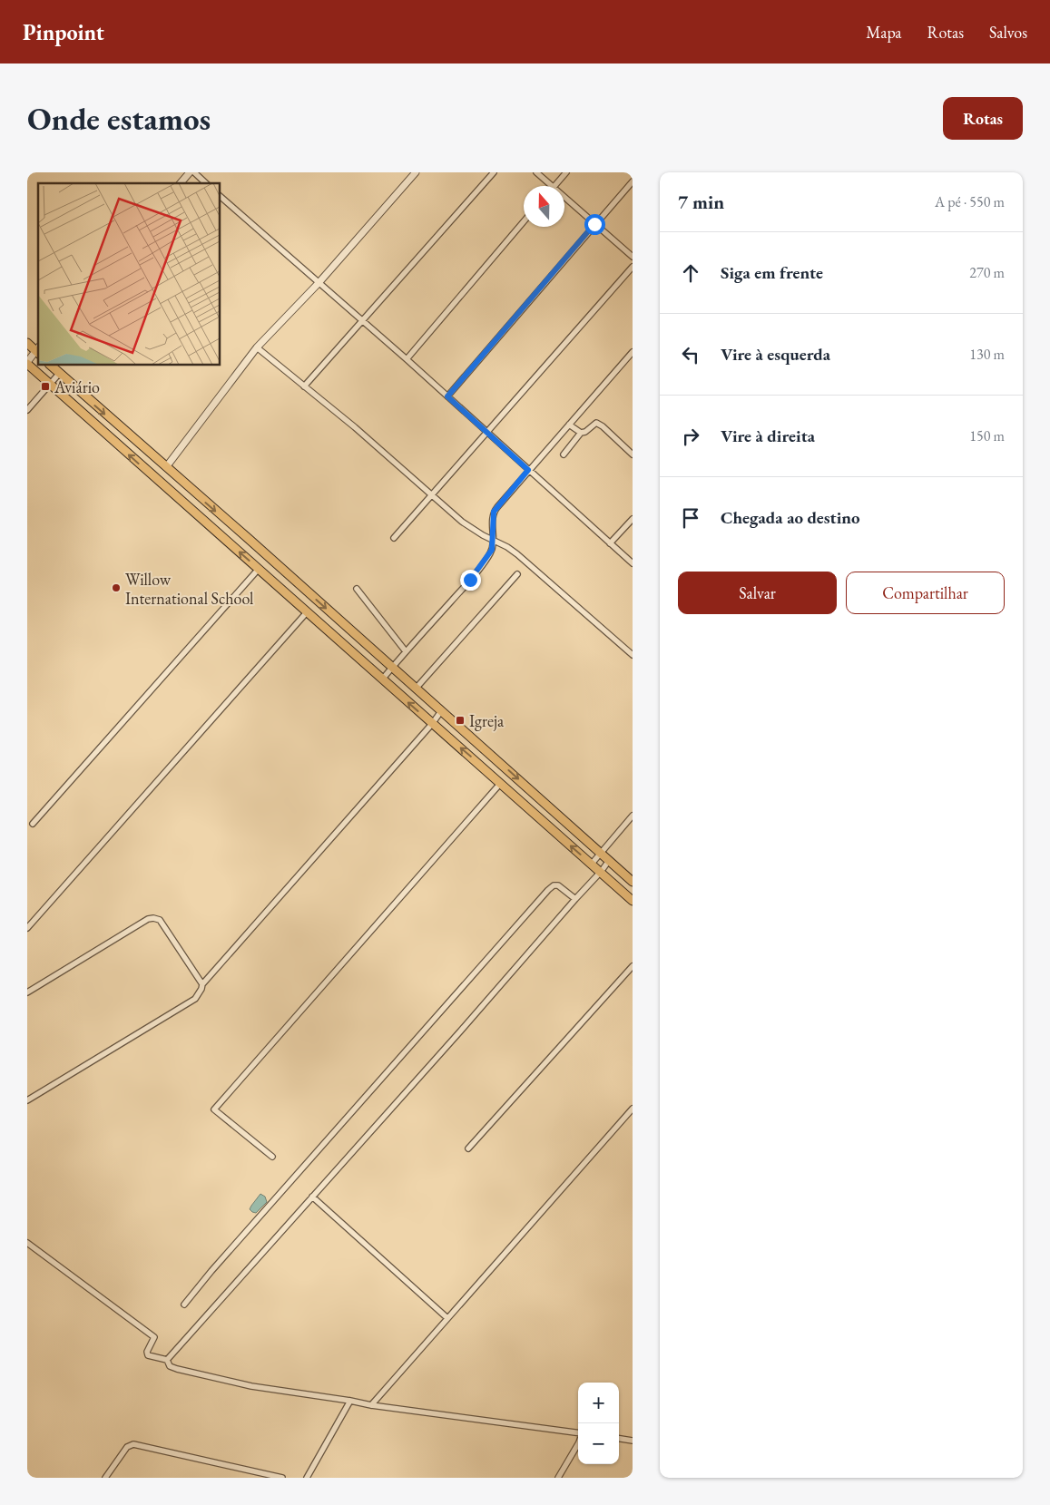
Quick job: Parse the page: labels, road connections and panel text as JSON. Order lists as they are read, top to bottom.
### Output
{
  "places": {
    "transit": ["Aviário", "Igreja"],
    "other": ["Willow International School"]
  },
  "north": "top",
  "page": {
    "header": "Pinpoint",
    "nav": ["Mapa", "Rotas", "Salvos"],
    "buttons": [
      "Rotas",
      ["Salvar", "Compartilhar"]
    ],
    "title": "Onde estamos",
    "heading": ["7 min", "A pé · 550 m"],
    "list": [
      ["Siga em frente", "270 m"],
      ["Vire à esquerda", "130 m"],
      ["Vire à direita", "150 m"],
      "Chegada ao destino"
    ],
    "map_buttons": ["+", "−"]
  }
}
